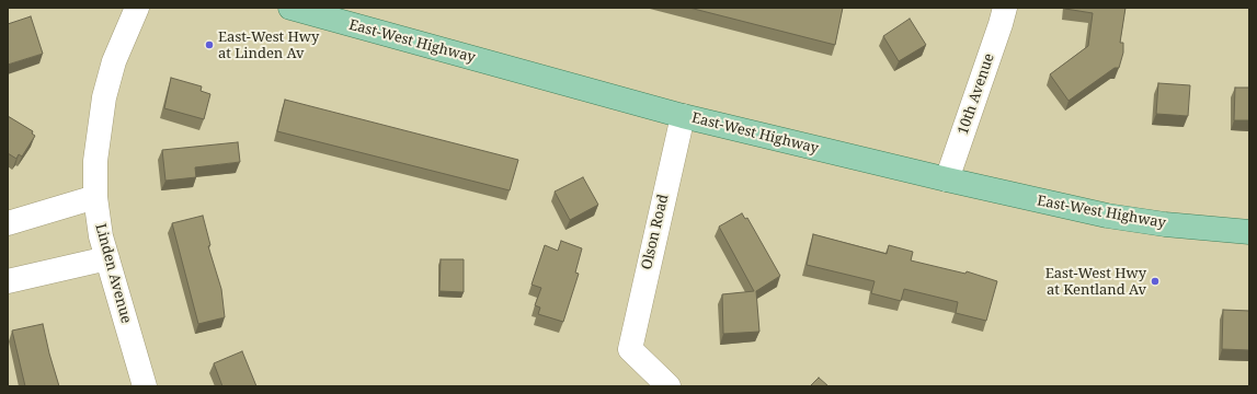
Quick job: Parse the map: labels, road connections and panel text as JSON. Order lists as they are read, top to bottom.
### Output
{
  "streets": {
    "main road": ["East-West Highway"],
    "street": ["10th Avenue", "Olson Road", "Linden Avenue"]
  },
  "crossings": [
    ["East-West Highway", "10th Avenue"],
    ["East-West Highway", "Olson Road"]
  ],
  "places": ["East-West Hwy at Linden Av", "East-West Hwy at Kentland Av"]
}
